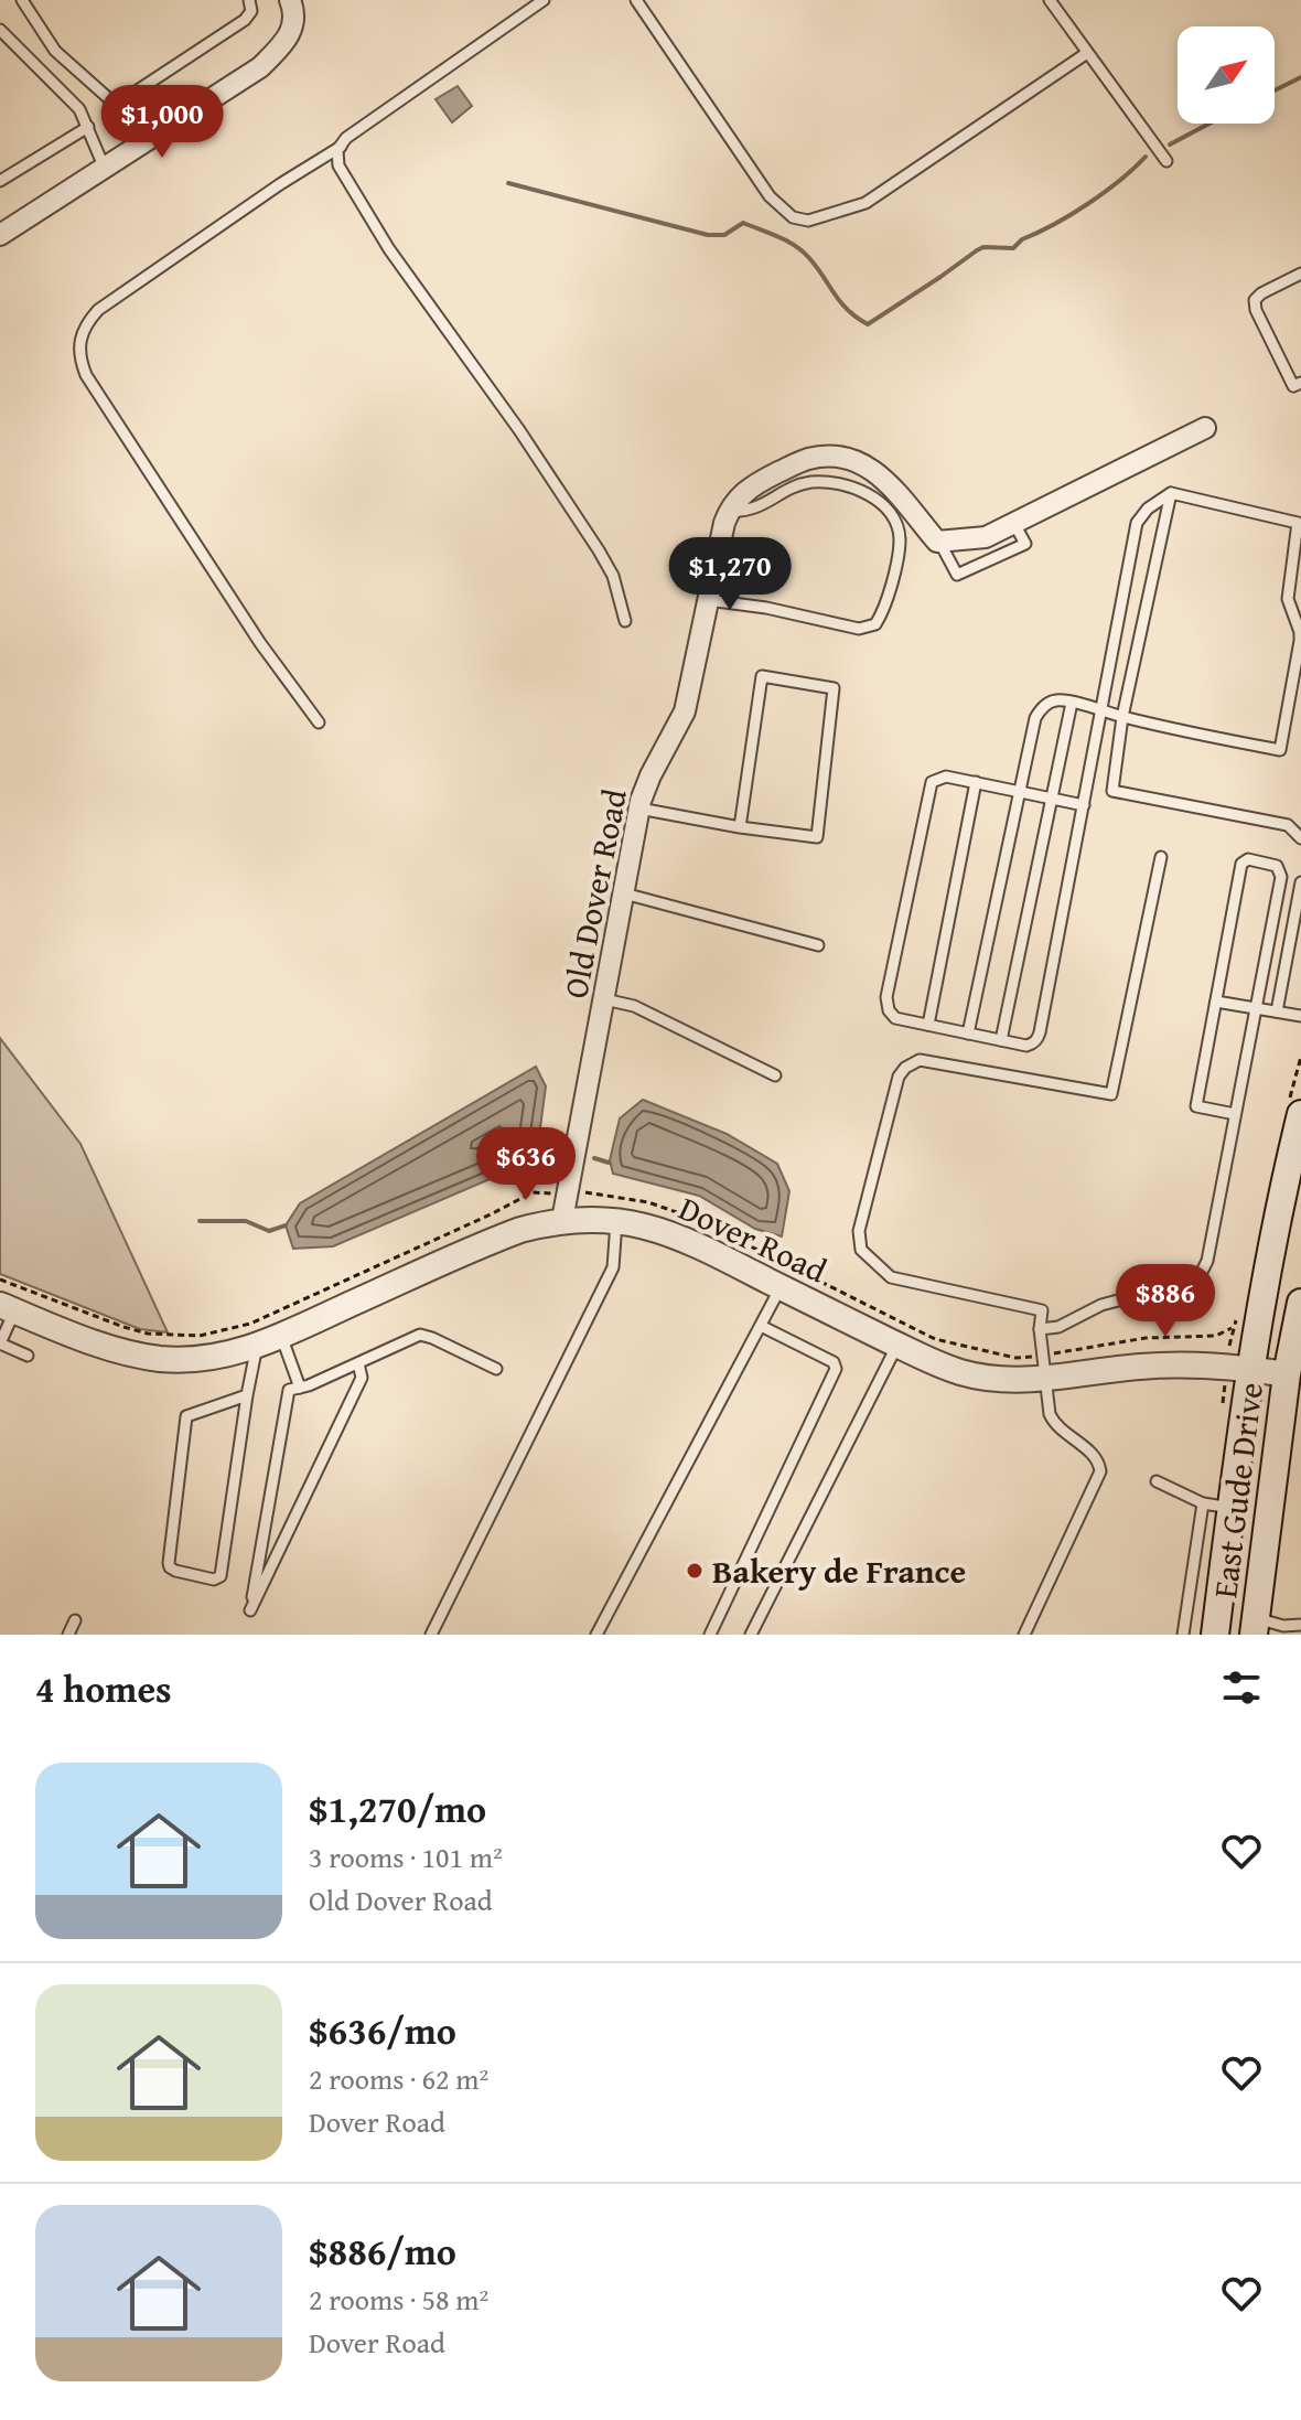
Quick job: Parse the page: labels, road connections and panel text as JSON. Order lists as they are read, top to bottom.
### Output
{
  "streets": {
    "main road": ["East Gude Drive"],
    "street": ["Old Dover Road", "Dover Road"]
  },
  "crossings": [
    ["Old Dover Road", "Dover Road"],
    ["Dover Road", "East Gude Drive"]
  ],
  "places": ["Bakery de France"],
  "north": "top right",
  "page": {
    "price": [
      "$1,000",
      "$1,270",
      "$636",
      "$886"
    ],
    "heading": "4 homes",
    "list": [
      {
        "name": "$1,270/mo",
        "note": "3 rooms · 101 m² · Old Dover Road"
      },
      {
        "name": "$636/mo",
        "note": "2 rooms · 62 m² · Dover Road"
      },
      {
        "name": "$886/mo",
        "note": "2 rooms · 58 m² · Dover Road"
      }
    ]
  }
}
